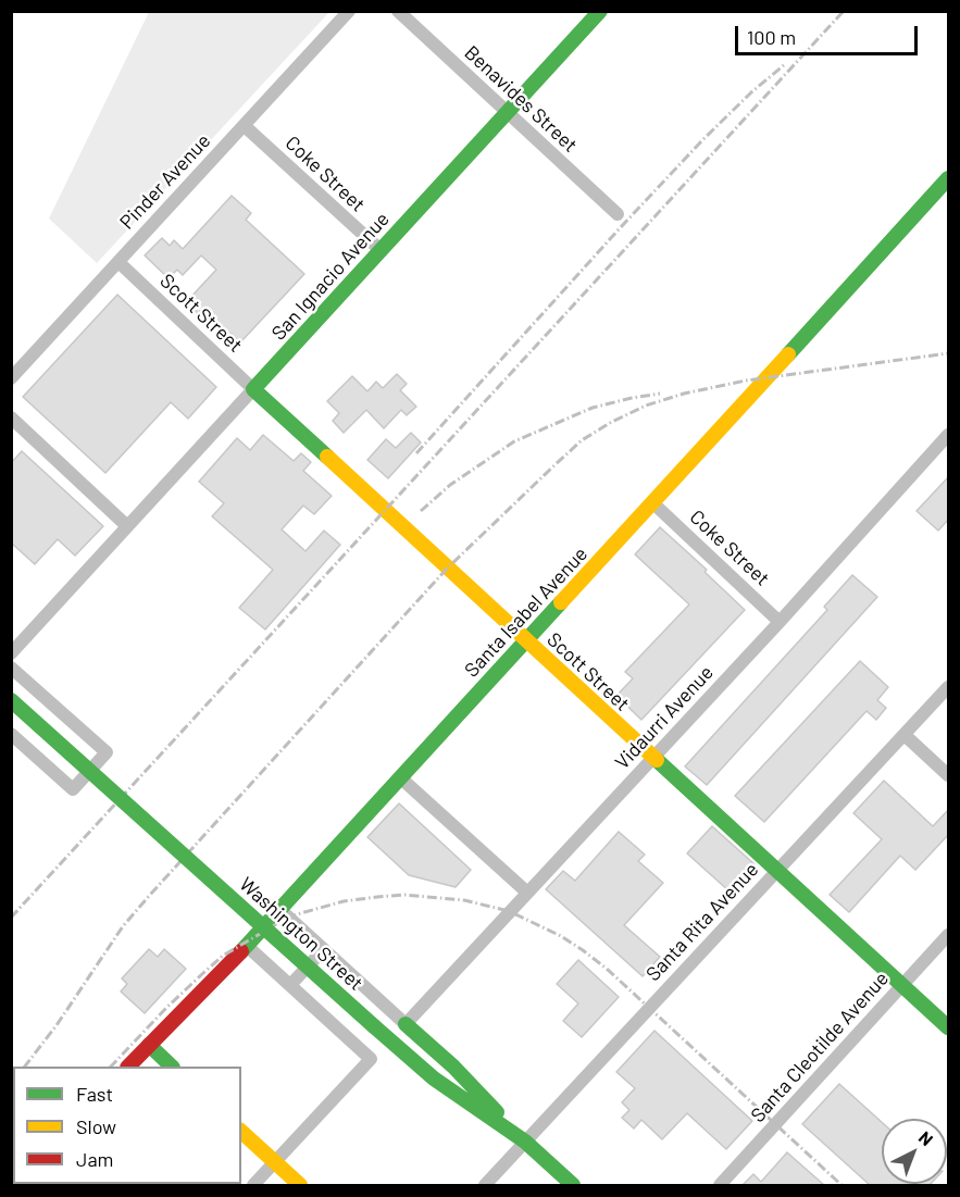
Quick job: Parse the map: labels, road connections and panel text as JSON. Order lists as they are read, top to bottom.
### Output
{
  "streets": {
    "main road": [
      "San Ignacio Avenue",
      "Scott Street",
      "Santa Isabel Avenue",
      "Washington Street"
    ],
    "street": [
      "Benavides Street",
      "Coke Street",
      "Pinder Avenue",
      "Vidaurri Avenue",
      "Santa Rita Avenue",
      "Santa Cleotilde Avenue"
    ]
  },
  "crossings": [
    ["Benavides Street", "San Ignacio Avenue"],
    ["Coke Street", "Pinder Avenue"],
    ["Coke Street", "San Ignacio Avenue"],
    ["Coke Street", "Santa Isabel Avenue"],
    ["Coke Street", "Vidaurri Avenue"],
    ["Pinder Avenue", "Scott Street"],
    ["San Ignacio Avenue", "Scott Street"],
    ["Scott Street", "Santa Isabel Avenue"],
    ["Scott Street", "Vidaurri Avenue"],
    ["Scott Street", "Santa Rita Avenue"],
    ["Scott Street", "Santa Cleotilde Avenue"],
    ["Santa Isabel Avenue", "Washington Street"],
    ["Vidaurri Avenue", "Washington Street"],
    ["Santa Rita Avenue", "Washington Street"]
  ],
  "legend": ["Fast", "Slow", "Jam"],
  "scale_bar": "100 m",
  "north": "top right"
}
